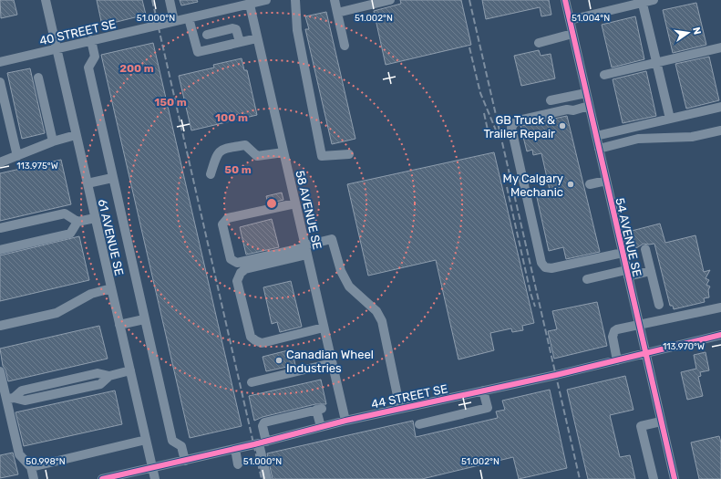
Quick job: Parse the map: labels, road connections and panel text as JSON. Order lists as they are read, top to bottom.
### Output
{
  "streets": {
    "street": [
      "40 STREET SE",
      "58 AVENUE SE",
      "61 AVENUE SE",
      "54 AVENUE SE",
      "44 STREET SE"
    ]
  },
  "crossings": [
    ["40 STREET SE", "58 AVENUE SE"],
    ["40 STREET SE", "61 AVENUE SE"],
    ["58 AVENUE SE", "44 STREET SE"],
    ["61 AVENUE SE", "44 STREET SE"],
    ["54 AVENUE SE", "44 STREET SE"]
  ],
  "places": ["GB Truck & Trailer Repair", "My Calgary Mechanic", "Canadian Wheel Industries"],
  "north": "right",
  "coordinates": [
    "51.000°N",
    "51.002°N",
    "51.004°N",
    "113.975°W",
    "113.970°W",
    "50.998°N"
  ],
  "rings": [
    "200 m",
    "150 m",
    "100 m",
    "50 m"
  ]
}
